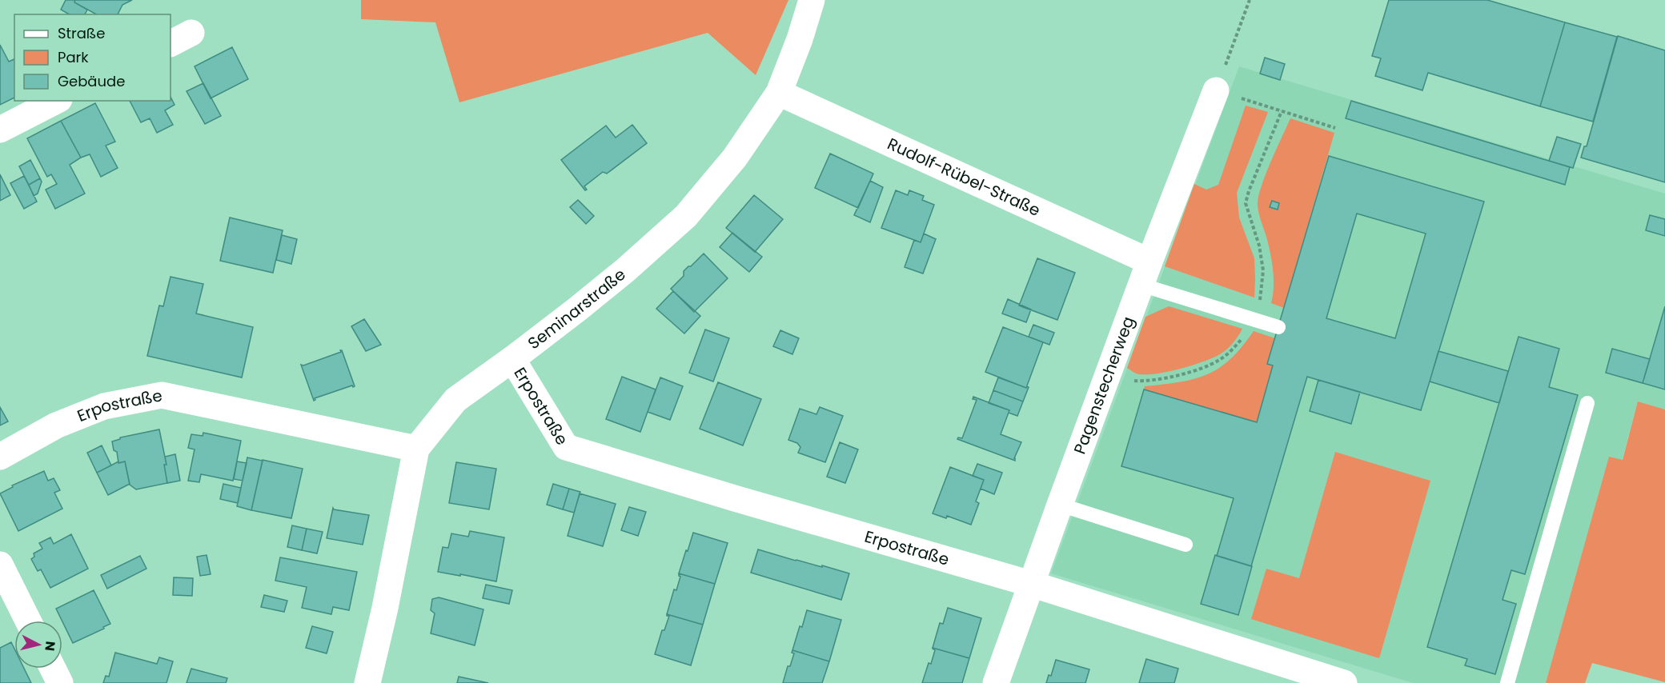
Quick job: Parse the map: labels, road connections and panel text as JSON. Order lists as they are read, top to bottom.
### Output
{
  "streets": {
    "street": [
      "Rudolf-Rübel-Straße",
      "Seminarstraße",
      "Pagenstecherweg",
      "Erpostraße"
    ]
  },
  "crossings": [
    ["Rudolf-Rübel-Straße", "Seminarstraße"],
    ["Rudolf-Rübel-Straße", "Pagenstecherweg"],
    ["Seminarstraße", "Erpostraße"],
    ["Pagenstecherweg", "Erpostraße"]
  ],
  "legend": ["Straße", "Park", "Gebäude"],
  "north": "right"
}
